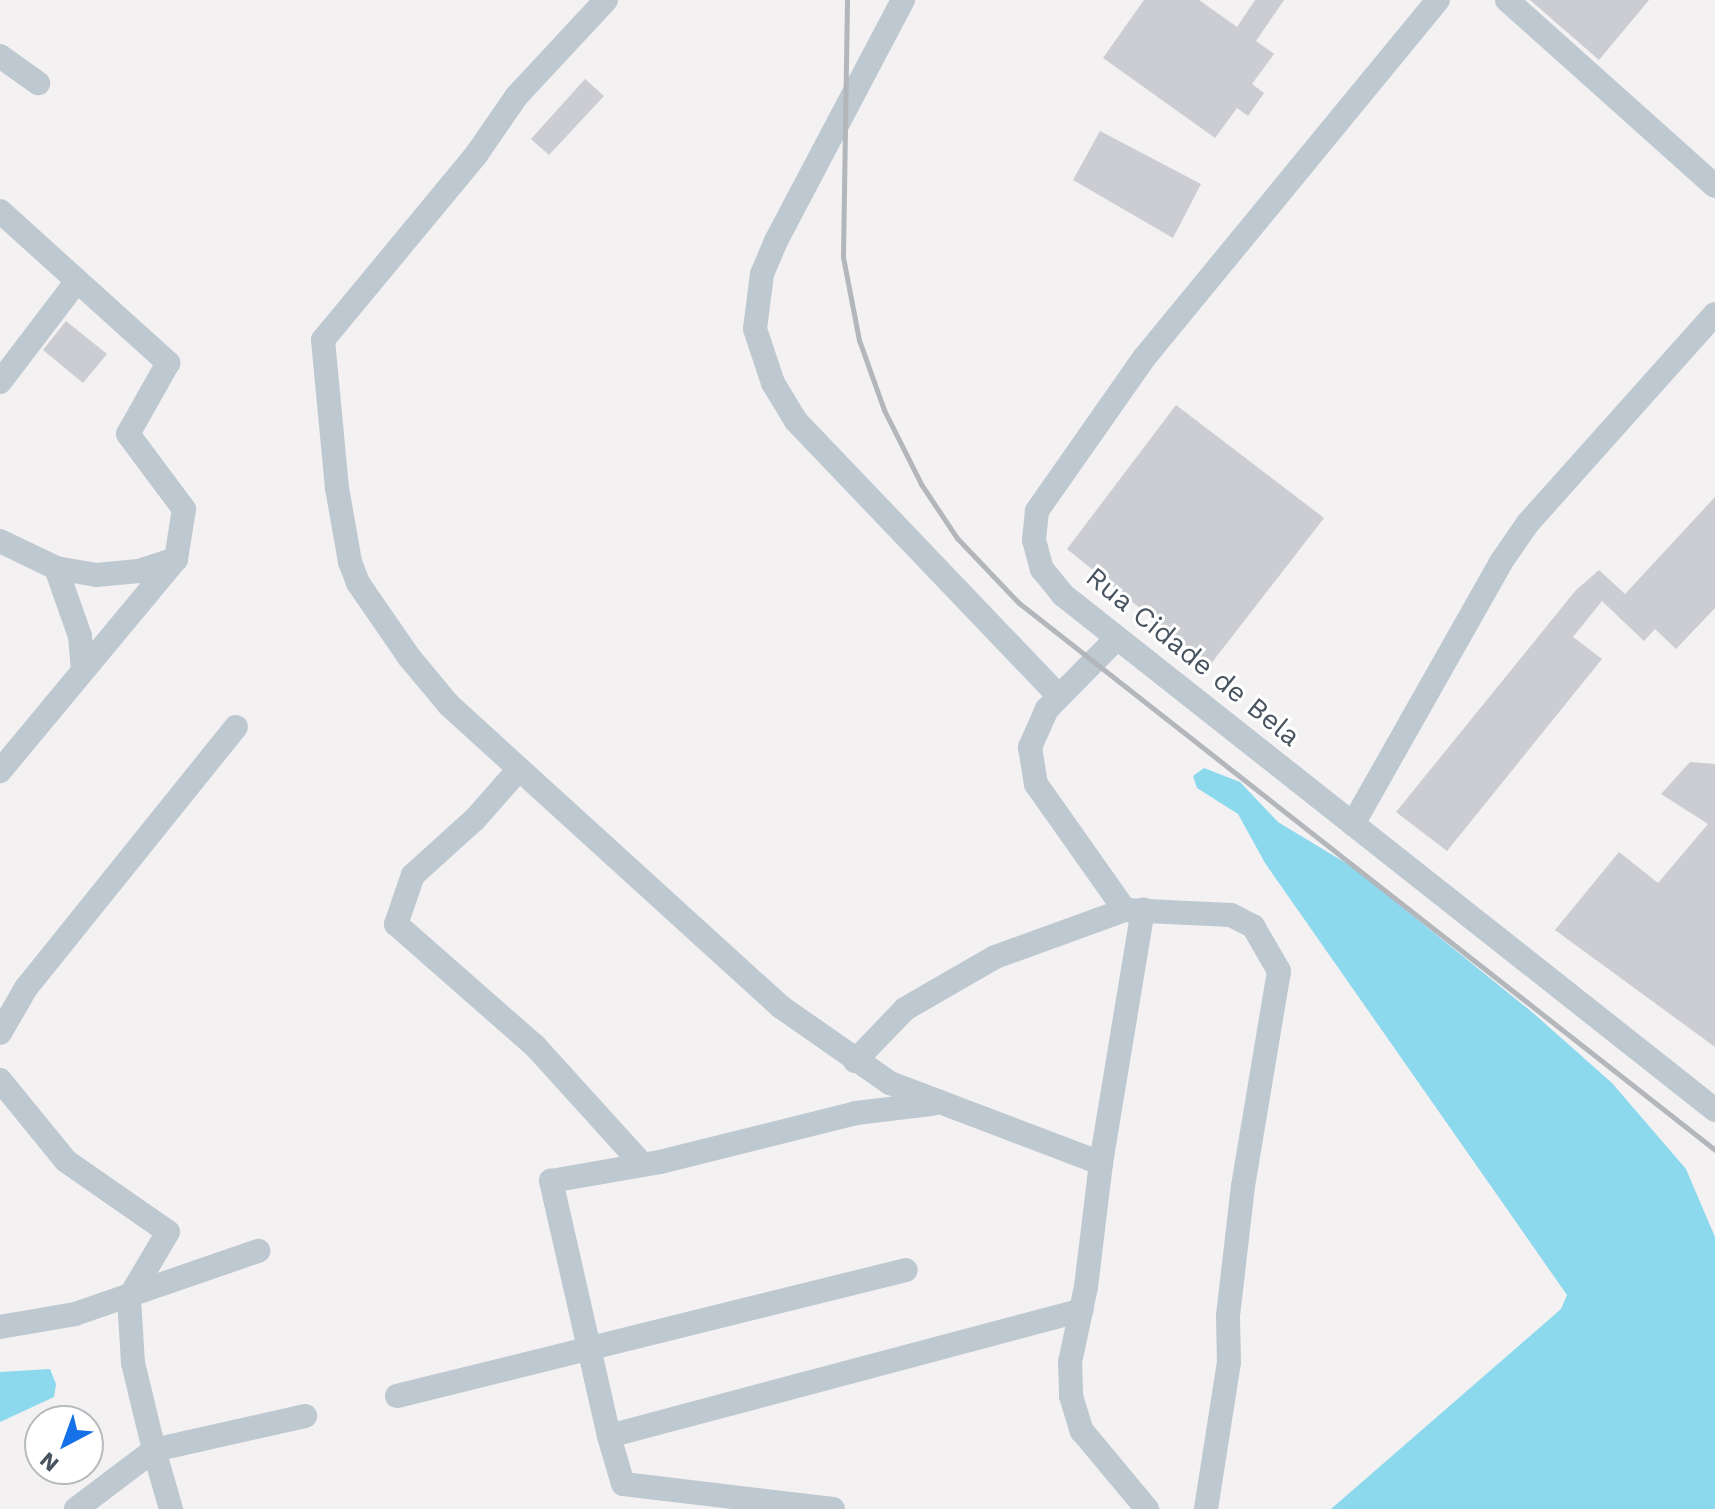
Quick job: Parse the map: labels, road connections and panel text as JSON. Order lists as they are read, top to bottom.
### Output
{
  "streets": {
    "street": ["Rua Cidade de Bela"]
  },
  "north": "bottom left"
}
